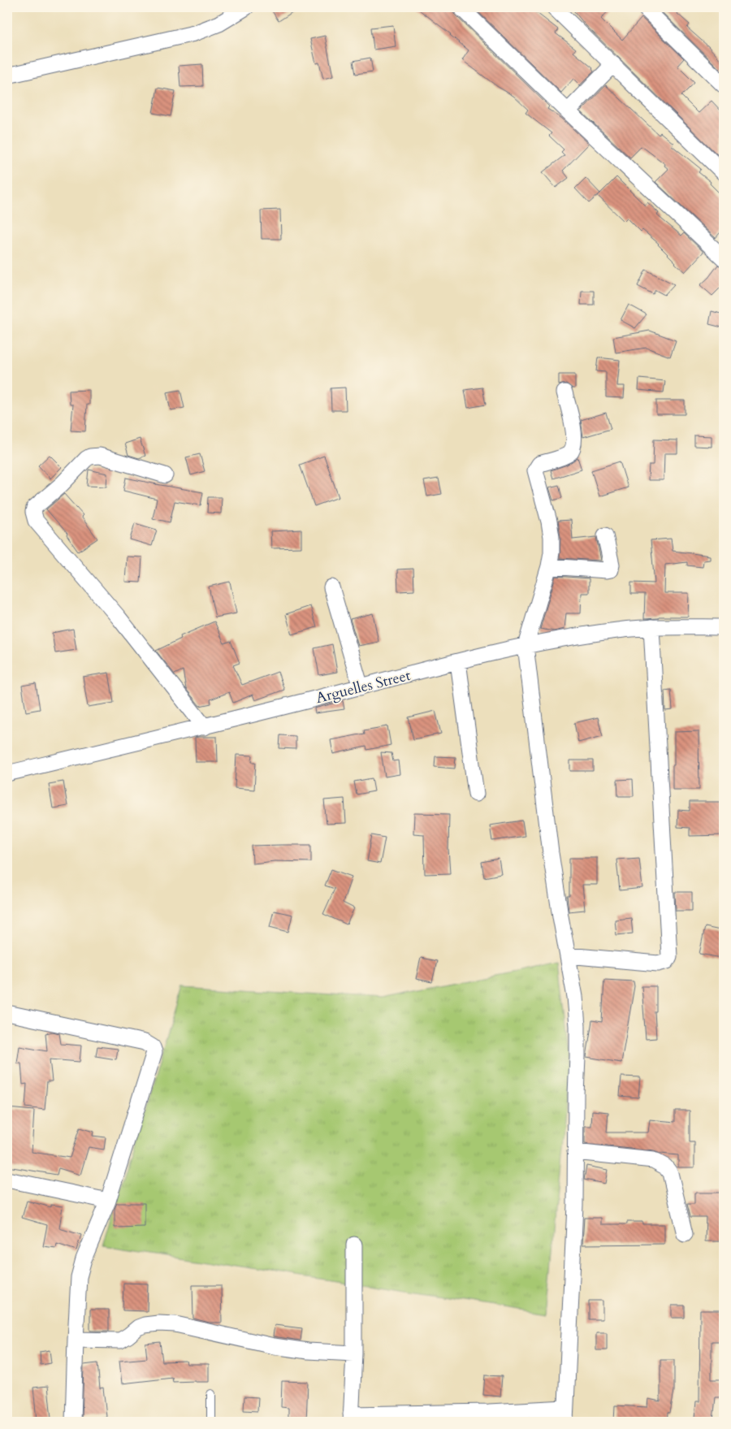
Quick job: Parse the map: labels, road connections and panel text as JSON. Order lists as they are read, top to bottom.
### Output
{
  "streets": {
    "street": ["Arguelles Street"]
  }
}
